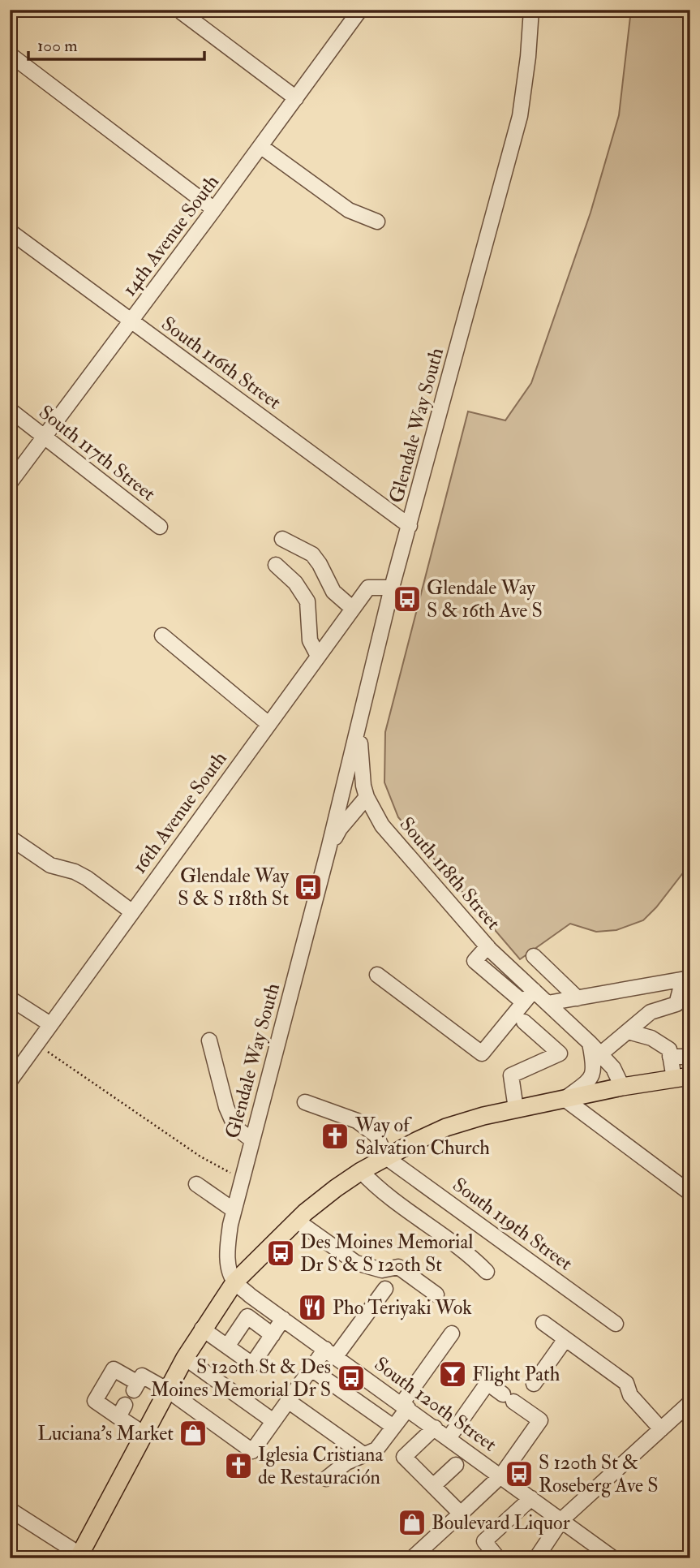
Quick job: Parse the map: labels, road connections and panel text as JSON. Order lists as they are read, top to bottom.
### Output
{
  "streets": {
    "street": [
      "14th Avenue South",
      "South 116th Street",
      "Glendale Way South",
      "South 117th Street",
      "16th Avenue South",
      "South 118th Street",
      "South 119th Street",
      "South 120th Street"
    ]
  },
  "crossings": [
    ["14th Avenue South", "South 116th Street"],
    ["14th Avenue South", "South 117th Street"],
    ["South 116th Street", "Glendale Way South"],
    ["Glendale Way South", "16th Avenue South"],
    ["Glendale Way South", "South 118th Street"],
    ["Glendale Way South", "South 120th Street"]
  ],
  "places": {
    "bus stop": [
      "Glendale Way S & 16th Ave S",
      "Glendale Way S & S 118th St",
      "Des Moines Memorial Dr S & S 120th St",
      "S 120th St & Des Moines Memorial Dr S",
      "S 120th St & Roseberg Ave S"
    ],
    "church": ["Way of Salvation Church", "Iglesia Cristiana de Restauración"],
    "restaurant": ["Pho Teriyaki Wok"],
    "bar": ["Flight Path"],
    "shop": ["Luciana's Market", "Boulevard Liquor"]
  },
  "scale_bar": "100 m"
}
